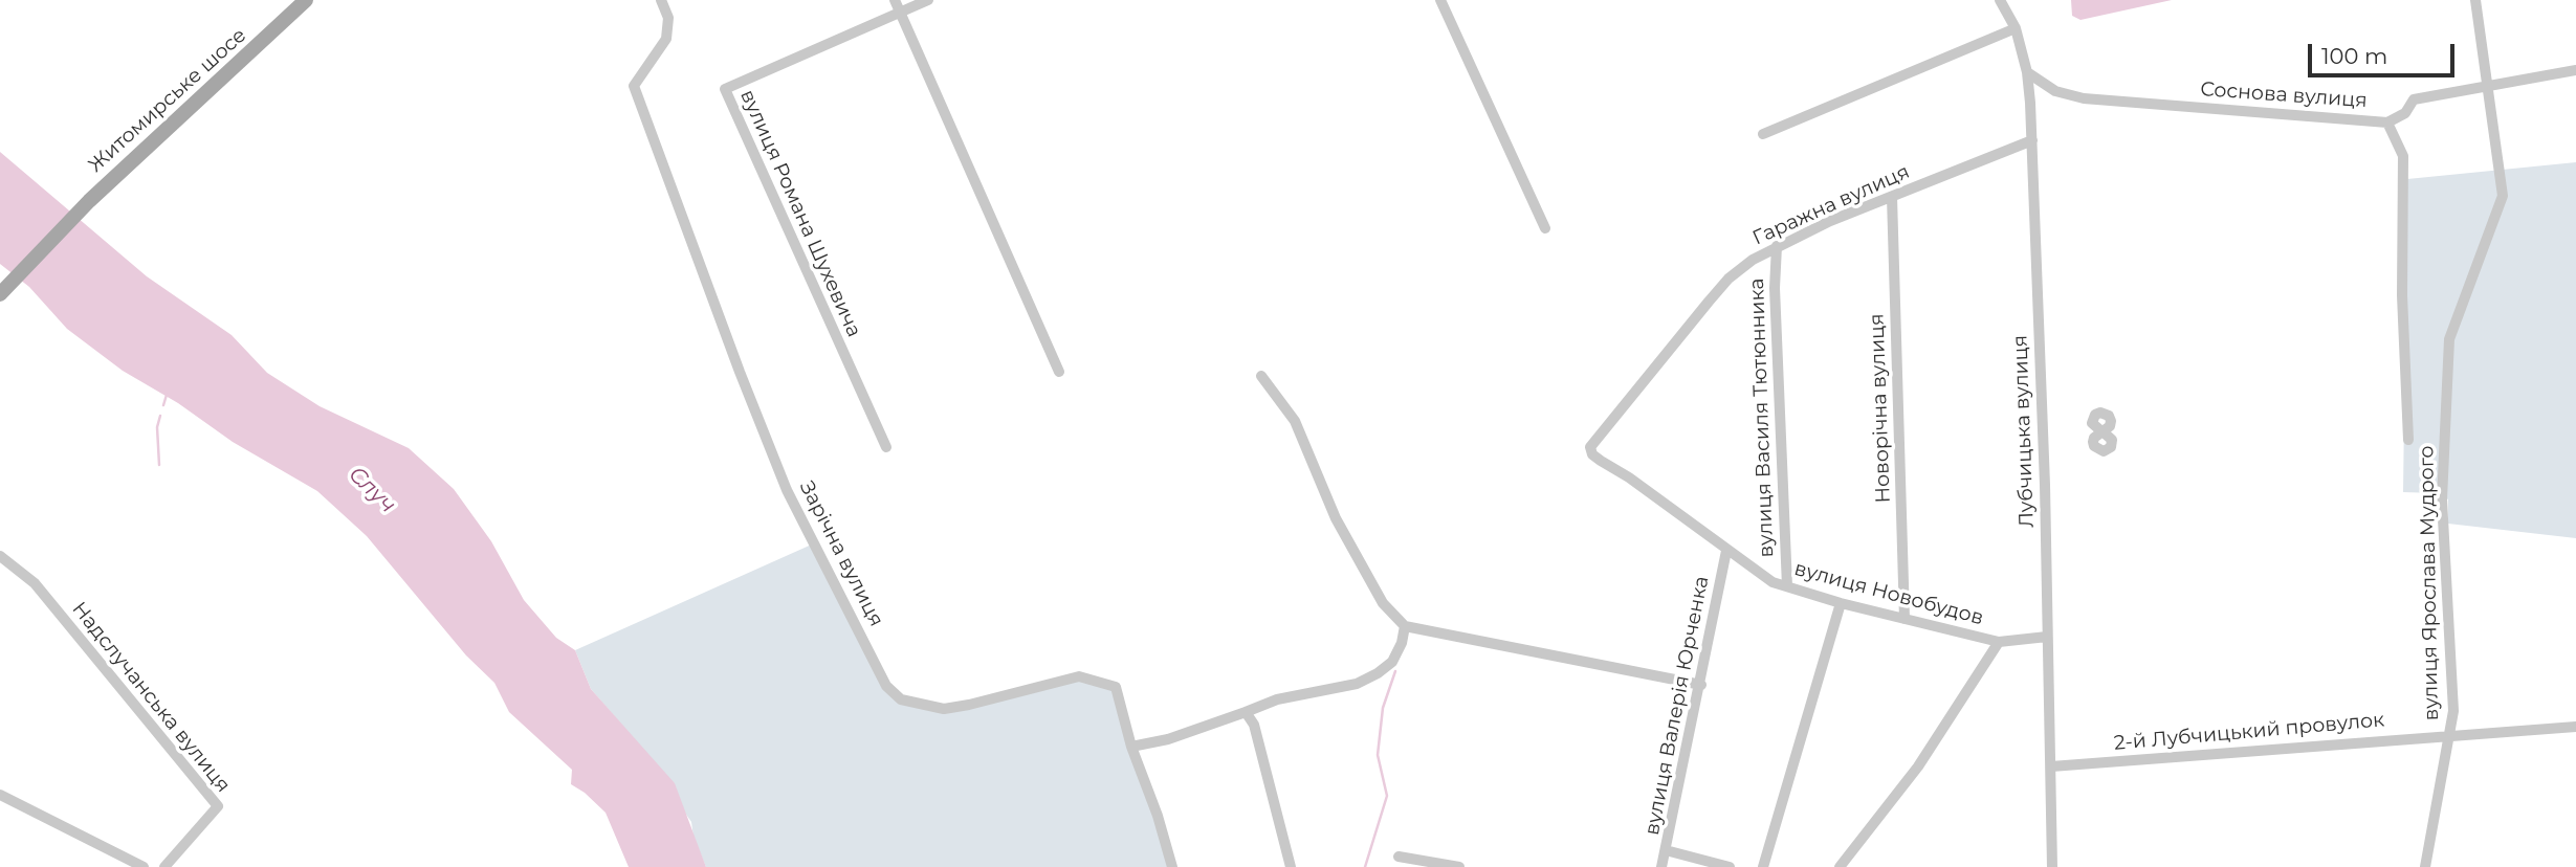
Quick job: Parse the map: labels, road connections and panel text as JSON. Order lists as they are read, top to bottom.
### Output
{
  "streets": {
    "main road": ["Житомирське шосе"],
    "street": [
      "Соснова вулиця",
      "Гаражна вулиця",
      "вулиця Романа Шухевича",
      "Новорічна вулиця",
      "вулиця Василя Тютюнника",
      "Лубчицька вулиця",
      "Зарічна вулиця",
      "вулиця Ярослава Мудрого",
      "вулиця Новобудов",
      "Надслучанська вулиця",
      "вулиця Валерія Юрченка",
      "2-й Лубчицький провулок"
    ]
  },
  "crossings": [
    ["Соснова вулиця", "Лубчицька вулиця"],
    ["Соснова вулиця", "вулиця Ярослава Мудрого"],
    ["Гаражна вулиця", "Новорічна вулиця"],
    ["Гаражна вулиця", "вулиця Василя Тютюнника"],
    ["Гаражна вулиця", "Лубчицька вулиця"],
    ["Гаражна вулиця", "вулиця Новобудов"],
    ["Новорічна вулиця", "вулиця Новобудов"],
    ["вулиця Василя Тютюнника", "вулиця Новобудов"],
    ["Лубчицька вулиця", "вулиця Новобудов"],
    ["Лубчицька вулиця", "2-й Лубчицький провулок"],
    ["вулиця Ярослава Мудрого", "2-й Лубчицький провулок"],
    ["вулиця Новобудов", "вулиця Валерія Юрченка"]
  ],
  "water": ["Случ"],
  "scale_bar": "100 m"
}
